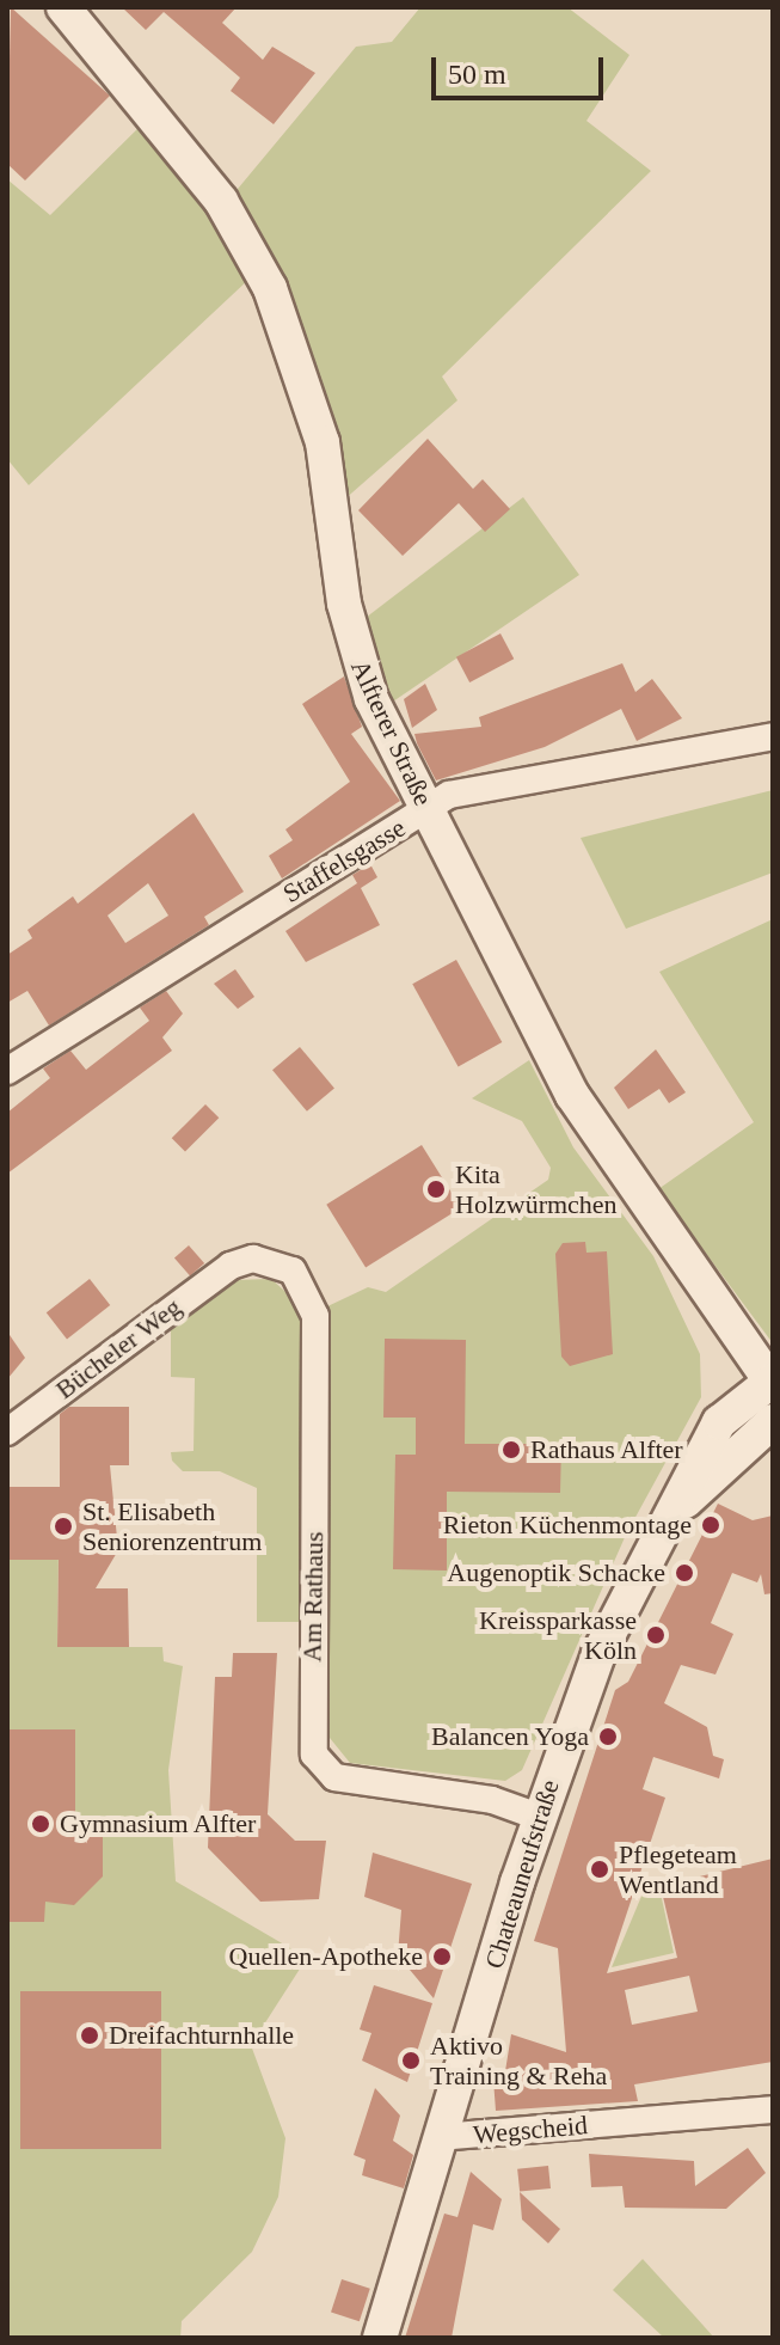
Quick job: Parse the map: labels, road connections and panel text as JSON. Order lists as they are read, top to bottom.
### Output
{
  "streets": {
    "street": [
      "Alfterer Straße",
      "Staffelsgasse",
      "Bücheler Weg",
      "Am Rathaus",
      "Chateauneufstraße",
      "Wegscheid"
    ]
  },
  "crossings": [
    ["Alfterer Straße", "Staffelsgasse"],
    ["Alfterer Straße", "Chateauneufstraße"],
    ["Bücheler Weg", "Am Rathaus"],
    ["Am Rathaus", "Chateauneufstraße"],
    ["Chateauneufstraße", "Wegscheid"]
  ],
  "places": [
    "Kita Holzwürmchen",
    "Rathaus Alfter",
    "Rieton Küchenmontage",
    "St. Elisabeth Seniorenzentrum",
    "Augenoptik Schacke",
    "Kreissparkasse Köln",
    "Balancen Yoga",
    "Gymnasium Alfter",
    "Pflegeteam Wentland",
    "Quellen-Apotheke",
    "Dreifachturnhalle",
    "Aktivo Training & Reha"
  ],
  "scale_bar": "50 m"
}
